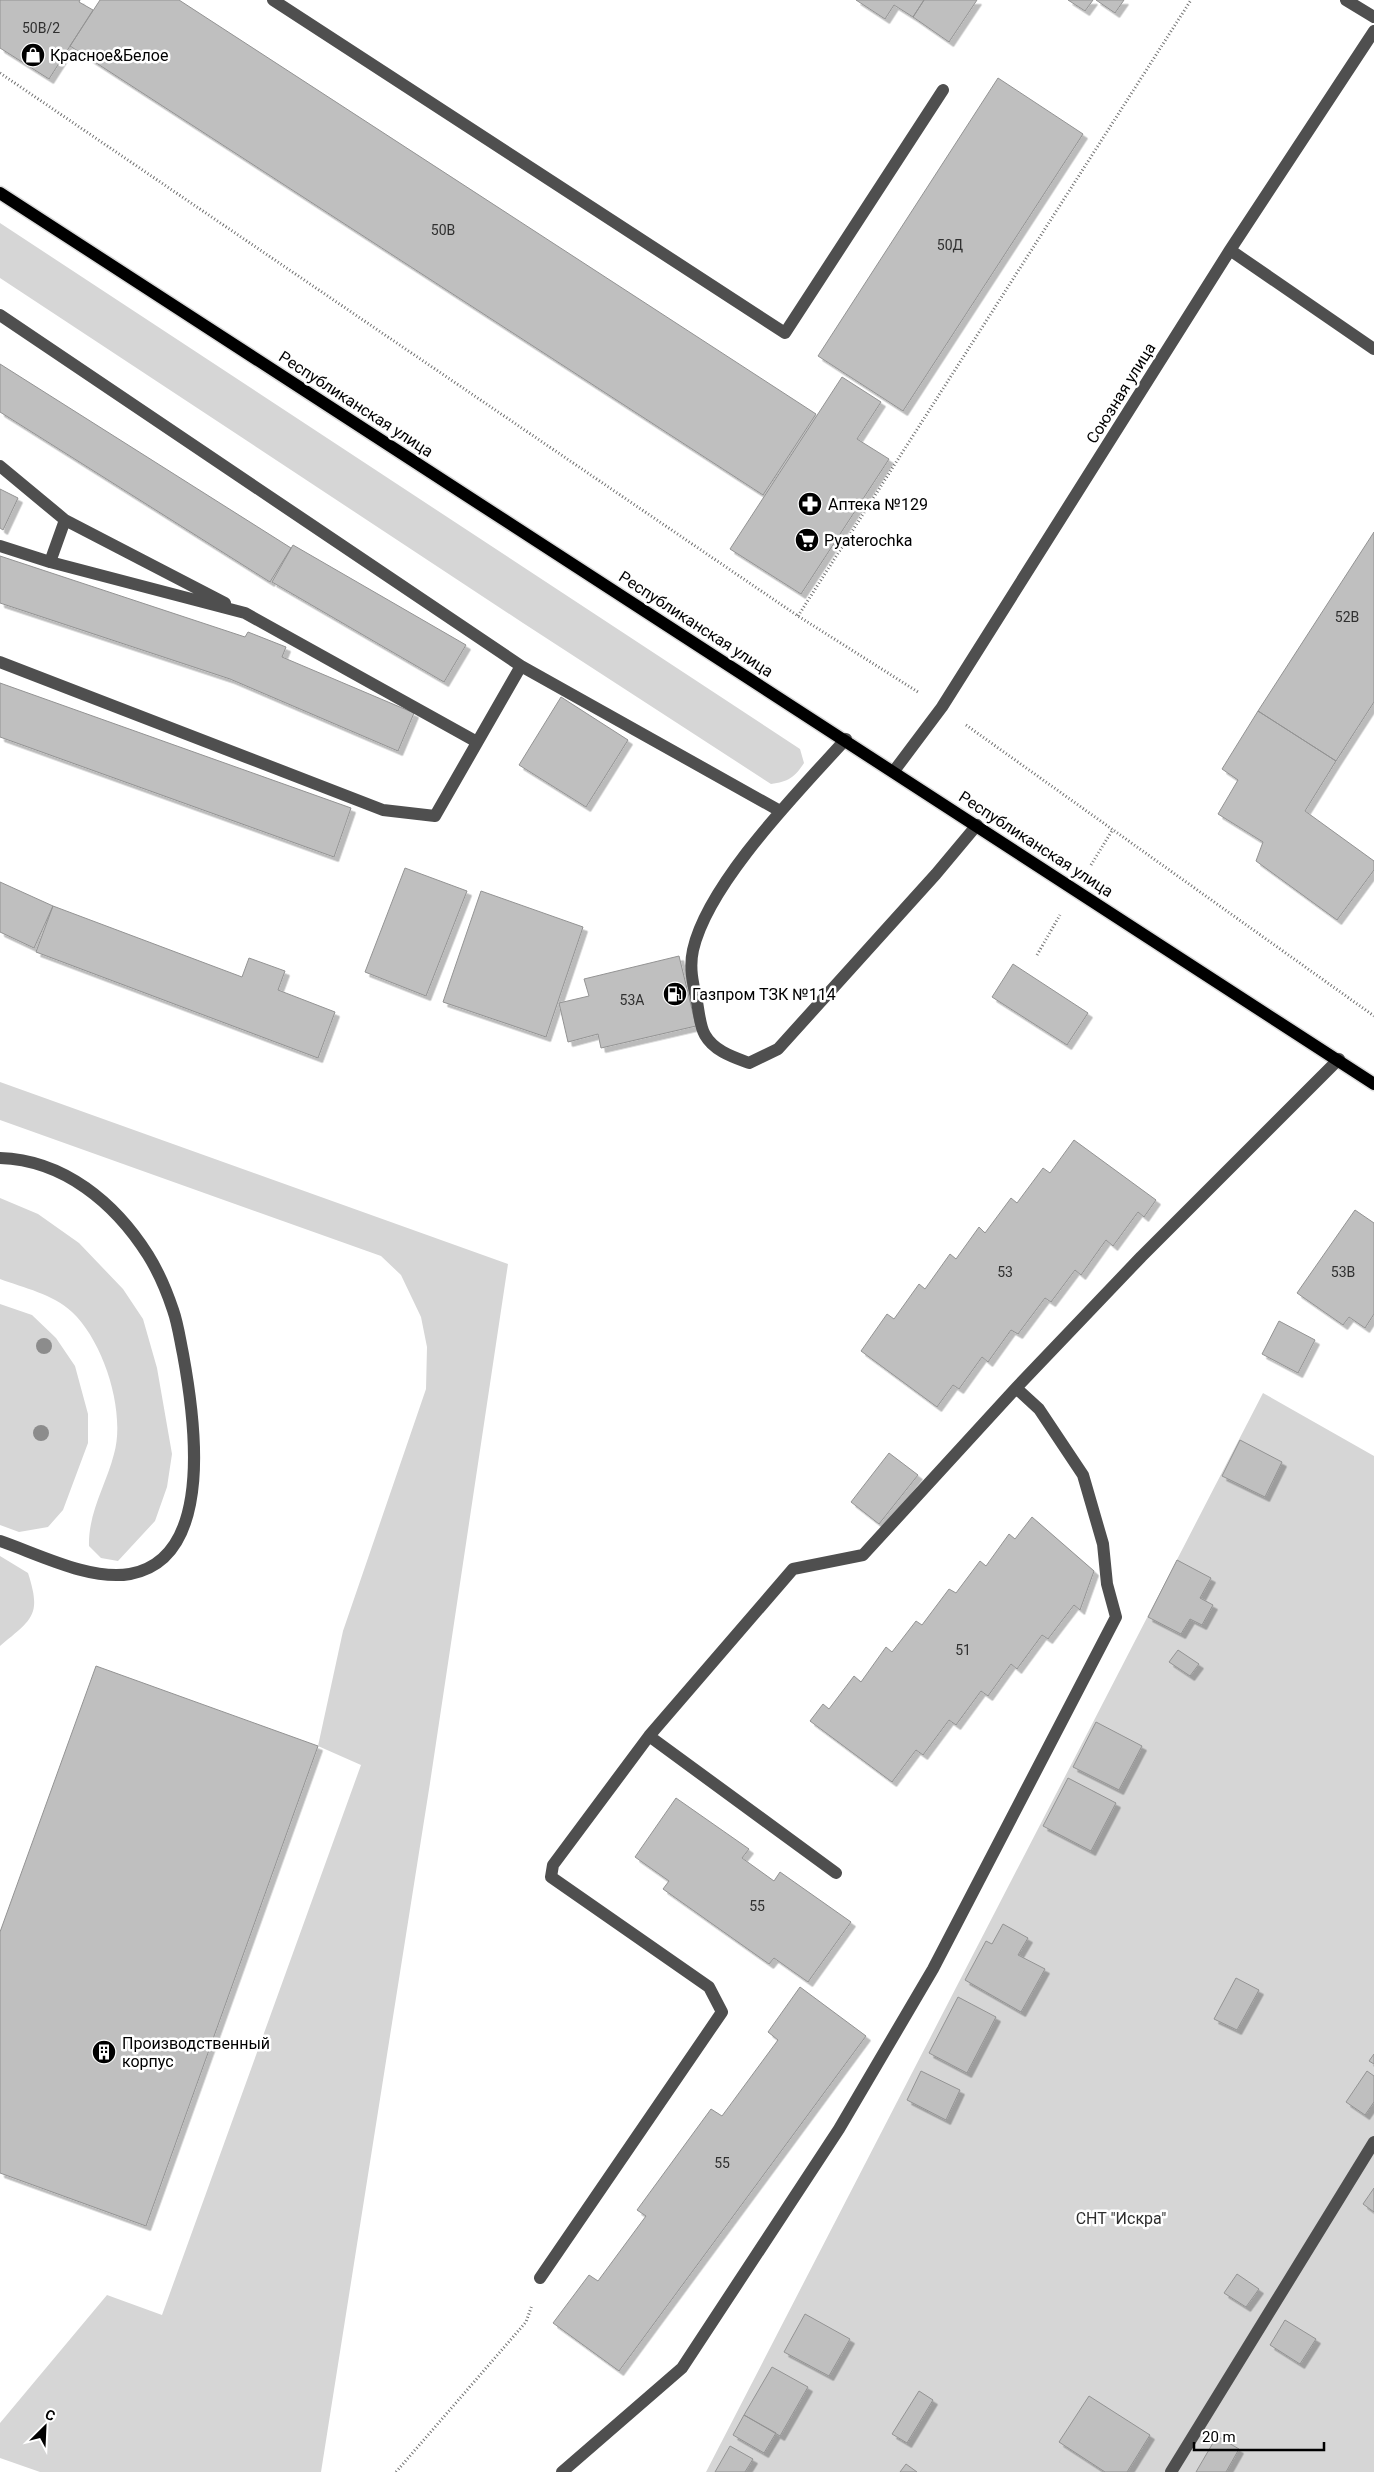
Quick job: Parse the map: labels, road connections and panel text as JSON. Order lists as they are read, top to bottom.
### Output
{
  "streets": {
    "main road": ["Республиканская улица"],
    "street": ["Союзная улица"]
  },
  "crossings": [
    ["Союзная улица", "Республиканская улица"]
  ],
  "parks": ["СНТ \"Искра\""],
  "places": {
    "shop": ["Красное&Белое"],
    "pharmacy": ["Аптека №129"],
    "supermarket": ["Pyaterochka"],
    "fuel station": ["Газпром ТЗК №114"],
    "building": ["Производственный корпус"]
  },
  "house_numbers": [
    "50В/2",
    "50В",
    "50Д",
    "52В",
    "53А",
    "53",
    "53B",
    "51",
    "55",
    "55"
  ],
  "scale_bar": "20 m",
  "north": "top right"
}
